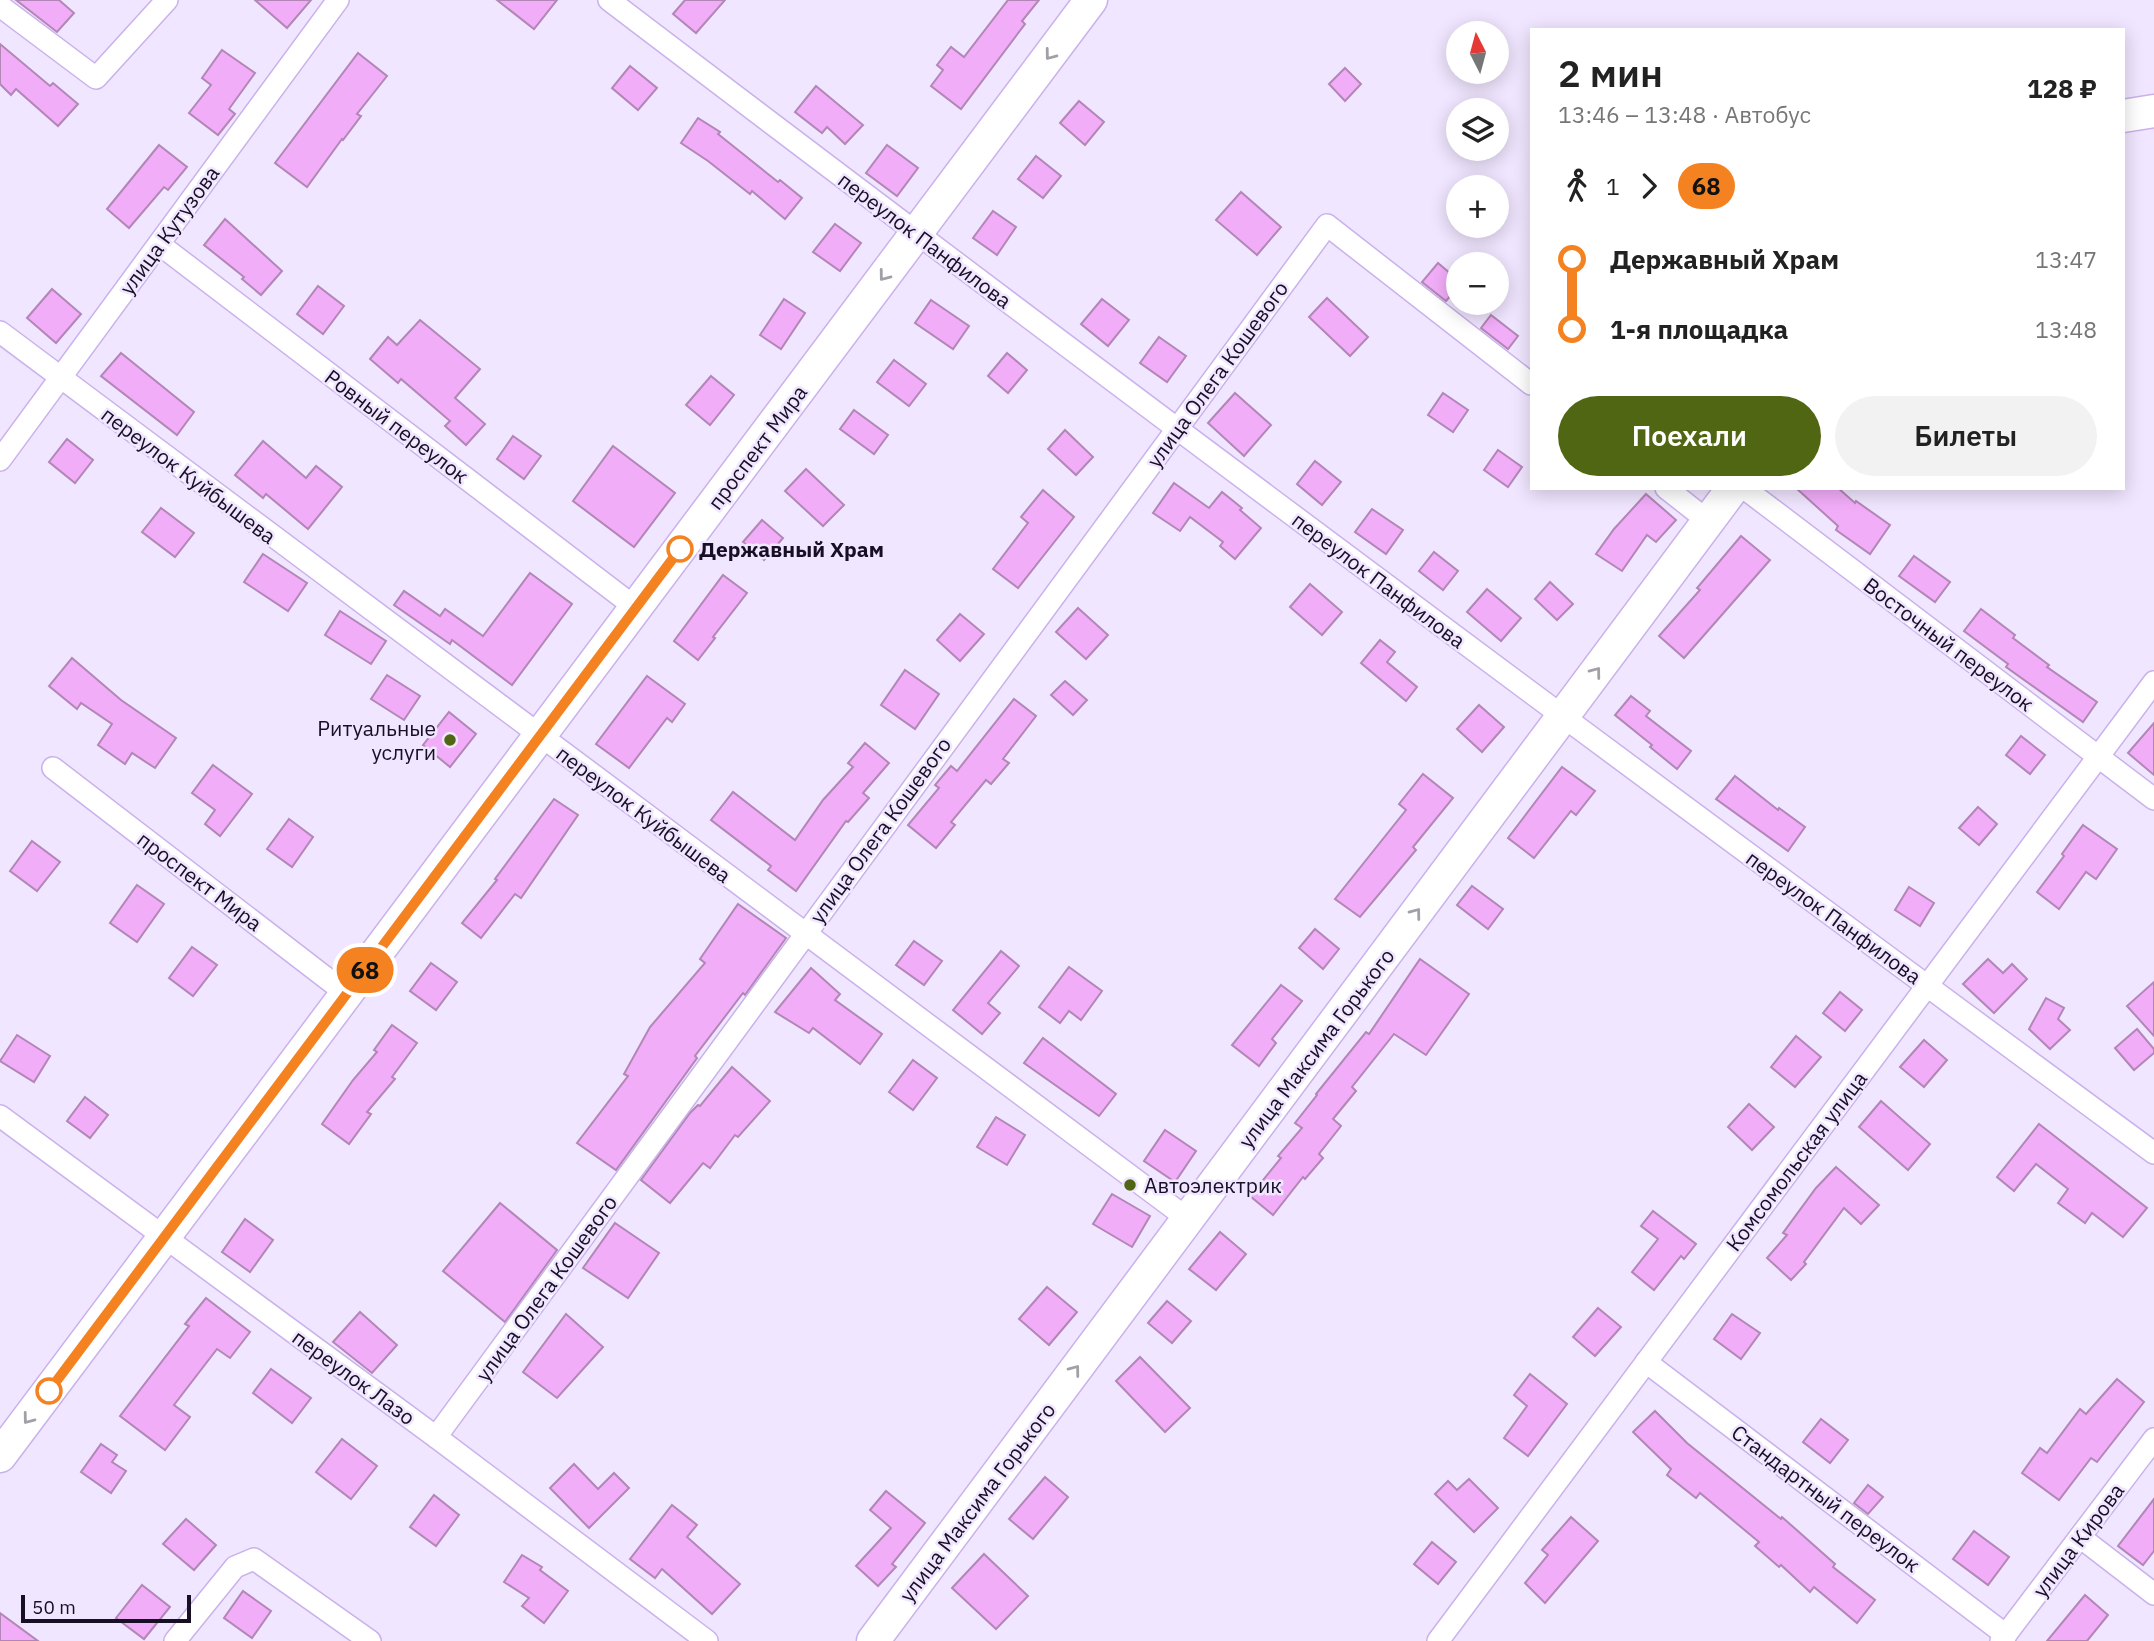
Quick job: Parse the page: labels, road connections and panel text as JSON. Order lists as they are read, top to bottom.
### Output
{
  "streets": {
    "main road": ["проспект Мира", "улица Максима Горького"],
    "street": [
      "улица Кутузова",
      "переулок Панфилова",
      "улица Олега Кошевого",
      "Ровный переулок",
      "переулок Куйбышева",
      "Восточный переулок",
      "Комсомольская улица",
      "переулок Лазо",
      "Стандартный переулок",
      "улица Кирова"
    ]
  },
  "crossings": [
    ["улица Кутузова", "Ровный переулок"],
    ["улица Кутузова", "переулок Куйбышева"],
    ["переулок Панфилова", "улица Олега Кошевого"],
    ["переулок Панфилова", "проспект Мира"],
    ["переулок Панфилова", "улица Максима Горького"],
    ["переулок Панфилова", "Комсомольская улица"],
    ["улица Олега Кошевого", "переулок Куйбышева"],
    ["улица Олега Кошевого", "переулок Лазо"],
    ["Ровный переулок", "проспект Мира"],
    ["проспект Мира", "переулок Куйбышева"],
    ["проспект Мира", "переулок Лазо"],
    ["переулок Куйбышева", "улица Максима Горького"],
    ["Восточный переулок", "Комсомольская улица"],
    ["Комсомольская улица", "Стандартный переулок"],
    ["Стандартный переулок", "улица Кирова"]
  ],
  "one_way": ["проспект Мира", "улица Максима Горького"],
  "places": ["Державный Храм", "Ритуальные услуги", "Автоэлектрик"],
  "lines": ["bus line 68"],
  "scale_bar": "50 m",
  "north": "top",
  "page": {
    "on_map": "68",
    "map_buttons": ["+", "−"],
    "heading": ["2 мин", "13:46 – 13:48 · Автобус", "128 ₽"],
    "legs": ["1", "68"],
    "list": [
      {
        "name": "Державный Храм",
        "value": "13:47"
      },
      {
        "name": "1-я площадка",
        "value": "13:48"
      }
    ],
    "buttons": ["Поехали", "Билеты"],
    "scale": "50 m"
  }
}
